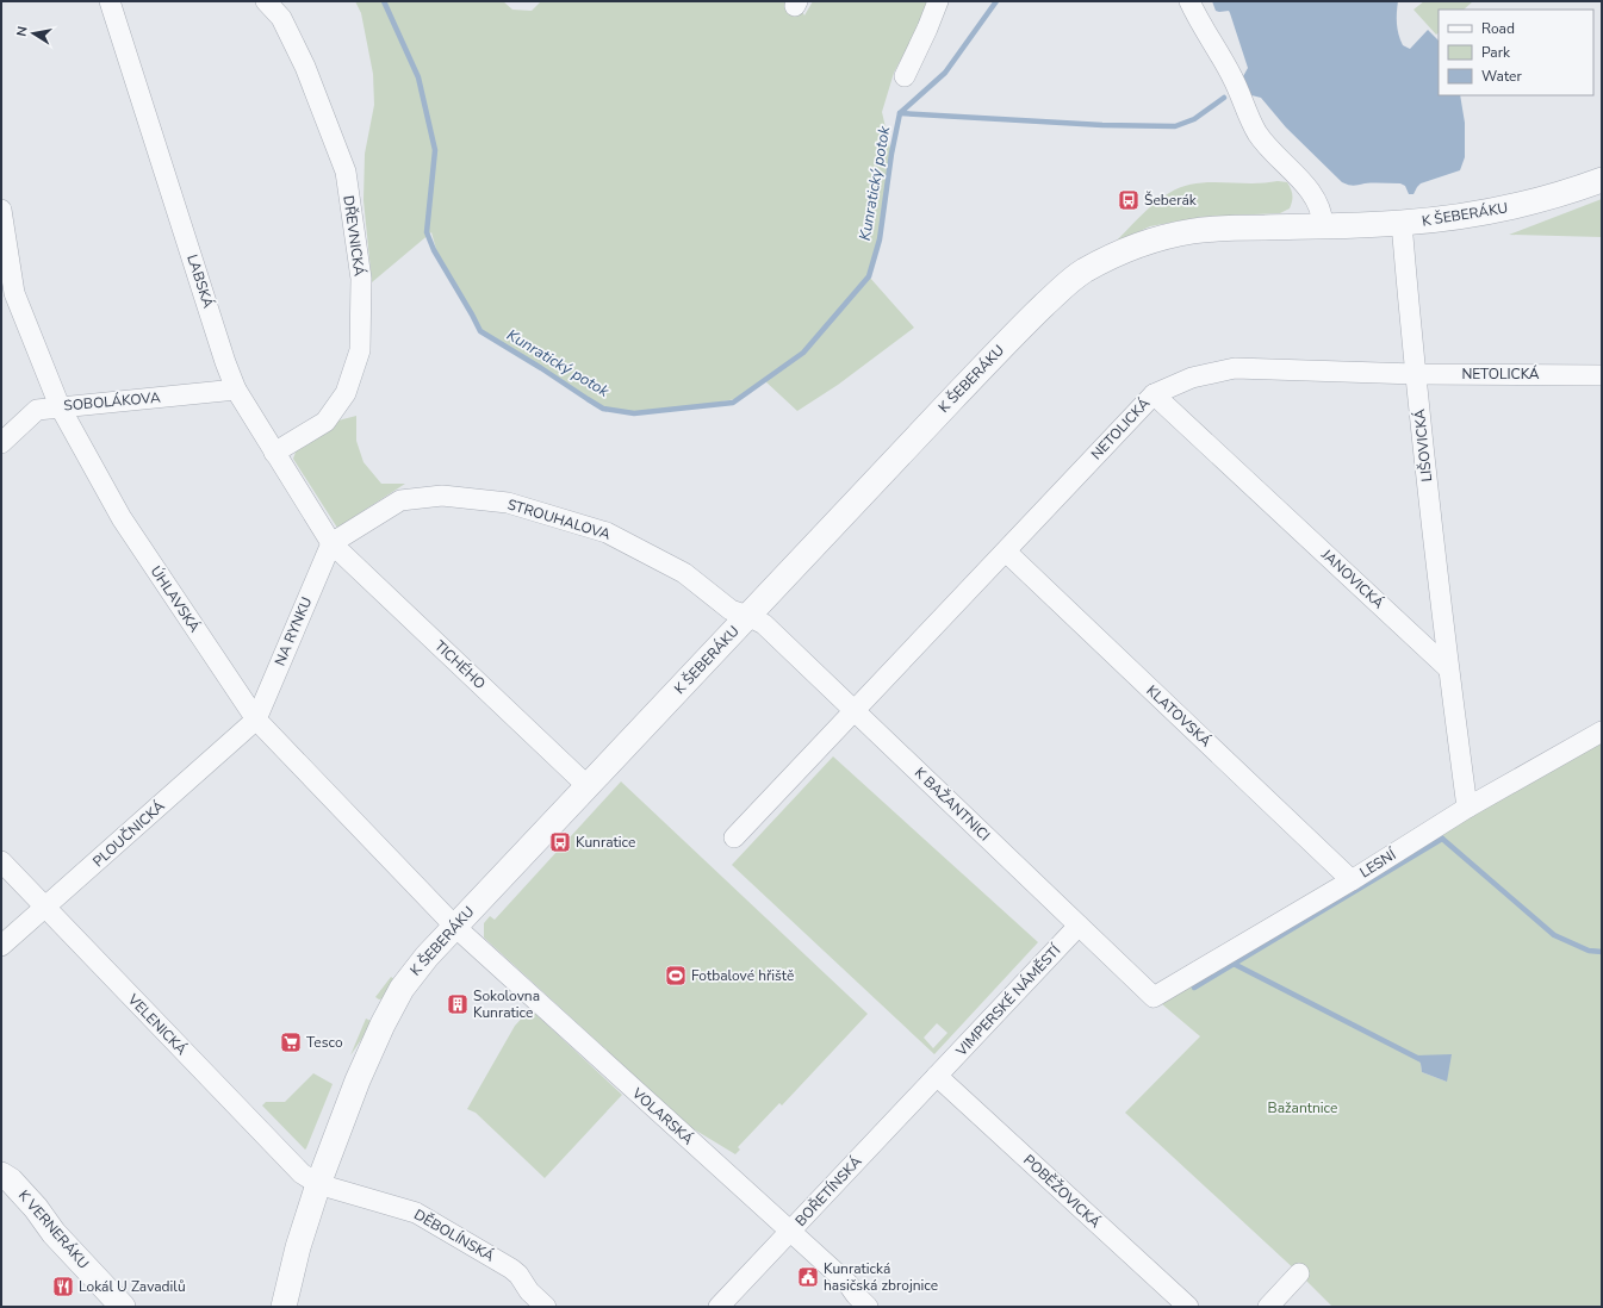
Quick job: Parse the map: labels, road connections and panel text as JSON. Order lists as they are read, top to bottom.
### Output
{
  "streets": {
    "street": [
      "K ŠEBERÁKU",
      "DŘEVNICKÁ",
      "LABSKÁ",
      "NETOLICKÁ",
      "SOBOLÁKOVA",
      "LIŠOVICKÁ",
      "STROUHALOVA",
      "JANOVICKÁ",
      "ÚHLAVSKÁ",
      "NA RYNKU",
      "TICHÉHO",
      "KLATOVSKÁ",
      "K BAŽANTNICI",
      "PLOUČNICKÁ",
      "LESNÍ",
      "VIMPERSKÉ NÁMĚSTÍ",
      "VELENICKÁ",
      "VOLARSKÁ",
      "BOŘETÍNSKÁ",
      "POBĚŽOVICKÁ",
      "K VERNERÁKU",
      "DĚBOLÍNSKÁ"
    ]
  },
  "crossings": [
    ["K ŠEBERÁKU", "LIŠOVICKÁ"],
    ["K ŠEBERÁKU", "STROUHALOVA"],
    ["K ŠEBERÁKU", "ÚHLAVSKÁ"],
    ["K ŠEBERÁKU", "TICHÉHO"],
    ["K ŠEBERÁKU", "K BAŽANTNICI"],
    ["K ŠEBERÁKU", "VELENICKÁ"],
    ["K ŠEBERÁKU", "VOLARSKÁ"],
    ["K ŠEBERÁKU", "DĚBOLÍNSKÁ"],
    ["DŘEVNICKÁ", "LABSKÁ"],
    ["LABSKÁ", "SOBOLÁKOVA"],
    ["LABSKÁ", "STROUHALOVA"],
    ["LABSKÁ", "NA RYNKU"],
    ["LABSKÁ", "TICHÉHO"],
    ["NETOLICKÁ", "LIŠOVICKÁ"],
    ["NETOLICKÁ", "JANOVICKÁ"],
    ["NETOLICKÁ", "KLATOVSKÁ"],
    ["NETOLICKÁ", "K BAŽANTNICI"],
    ["SOBOLÁKOVA", "ÚHLAVSKÁ"],
    ["LIŠOVICKÁ", "JANOVICKÁ"],
    ["STROUHALOVA", "NA RYNKU"],
    ["STROUHALOVA", "TICHÉHO"],
    ["STROUHALOVA", "K BAŽANTNICI"],
    ["ÚHLAVSKÁ", "NA RYNKU"],
    ["ÚHLAVSKÁ", "PLOUČNICKÁ"],
    ["ÚHLAVSKÁ", "VOLARSKÁ"],
    ["NA RYNKU", "TICHÉHO"],
    ["NA RYNKU", "PLOUČNICKÁ"],
    ["KLATOVSKÁ", "LESNÍ"],
    ["K BAŽANTNICI", "LESNÍ"],
    ["K BAŽANTNICI", "VIMPERSKÉ NÁMĚSTÍ"],
    ["PLOUČNICKÁ", "VELENICKÁ"],
    ["VIMPERSKÉ NÁMĚSTÍ", "BOŘETÍNSKÁ"],
    ["VIMPERSKÉ NÁMĚSTÍ", "POBĚŽOVICKÁ"],
    ["VELENICKÁ", "DĚBOLÍNSKÁ"],
    ["VOLARSKÁ", "BOŘETÍNSKÁ"],
    ["BOŘETÍNSKÁ", "POBĚŽOVICKÁ"]
  ],
  "water": ["Kunratický potok"],
  "parks": ["Bažantnice"],
  "places": {
    "bus stop": ["Šeberák", "Kunratice"],
    "sports": ["Fotbalové hřiště"],
    "building": ["Sokolovna Kunratice"],
    "supermarket": ["Tesco"],
    "public building": ["Kunratická hasičská zbrojnice"],
    "restaurant": ["Lokál U Zavadilů"]
  },
  "legend": ["Road", "Park", "Water"],
  "north": "left"
}
